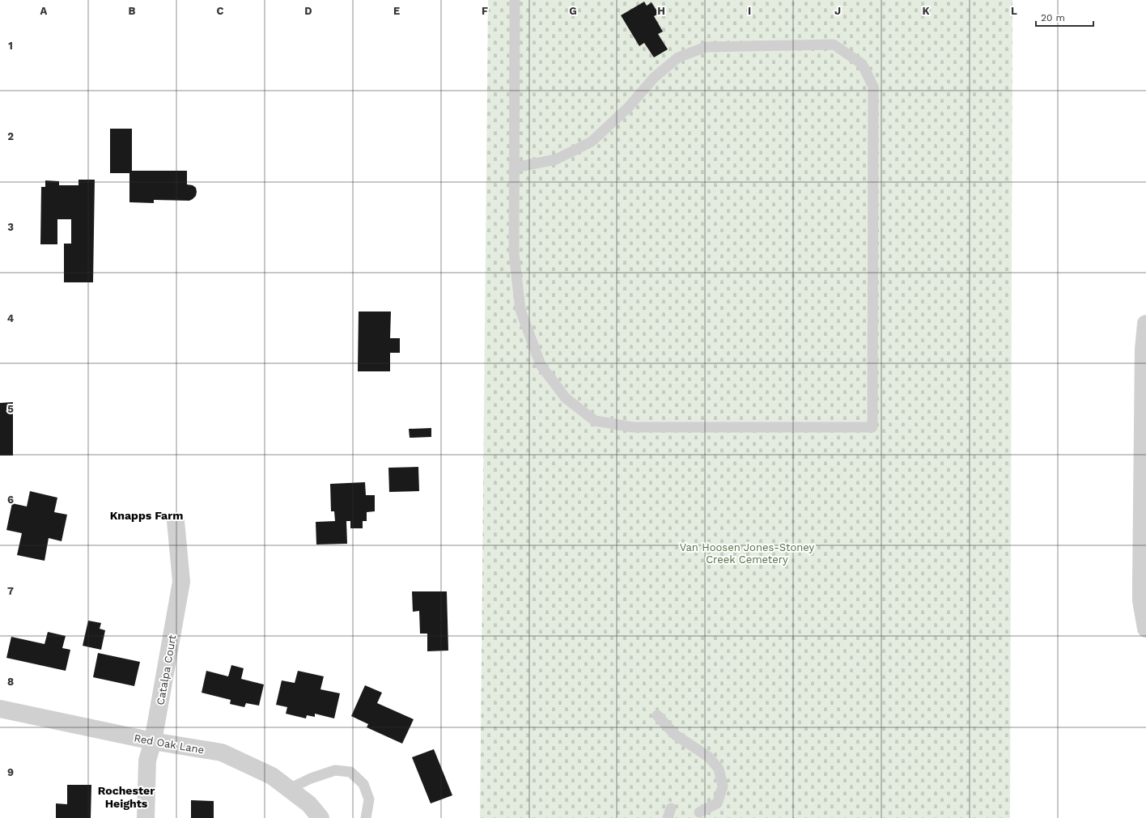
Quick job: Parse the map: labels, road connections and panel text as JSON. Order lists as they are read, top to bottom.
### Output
{
  "streets": {
    "street": ["Catalpa Court", "Red Oak Lane"]
  },
  "crossings": [
    ["Catalpa Court", "Red Oak Lane"]
  ],
  "districts": ["Knapps Farm", "Rochester Heights"],
  "parks": ["Van Hoosen Jones-Stoney Creek Cemetery"],
  "scale_bar": "20 m",
  "grid": {
    "columns": [
      "A",
      "B",
      "C",
      "D",
      "E",
      "F",
      "G",
      "H",
      "I",
      "J",
      "K",
      "L"
    ],
    "rows": [
      "1",
      "2",
      "3",
      "4",
      "5",
      "6",
      "7",
      "8",
      "9"
    ]
  }
}
